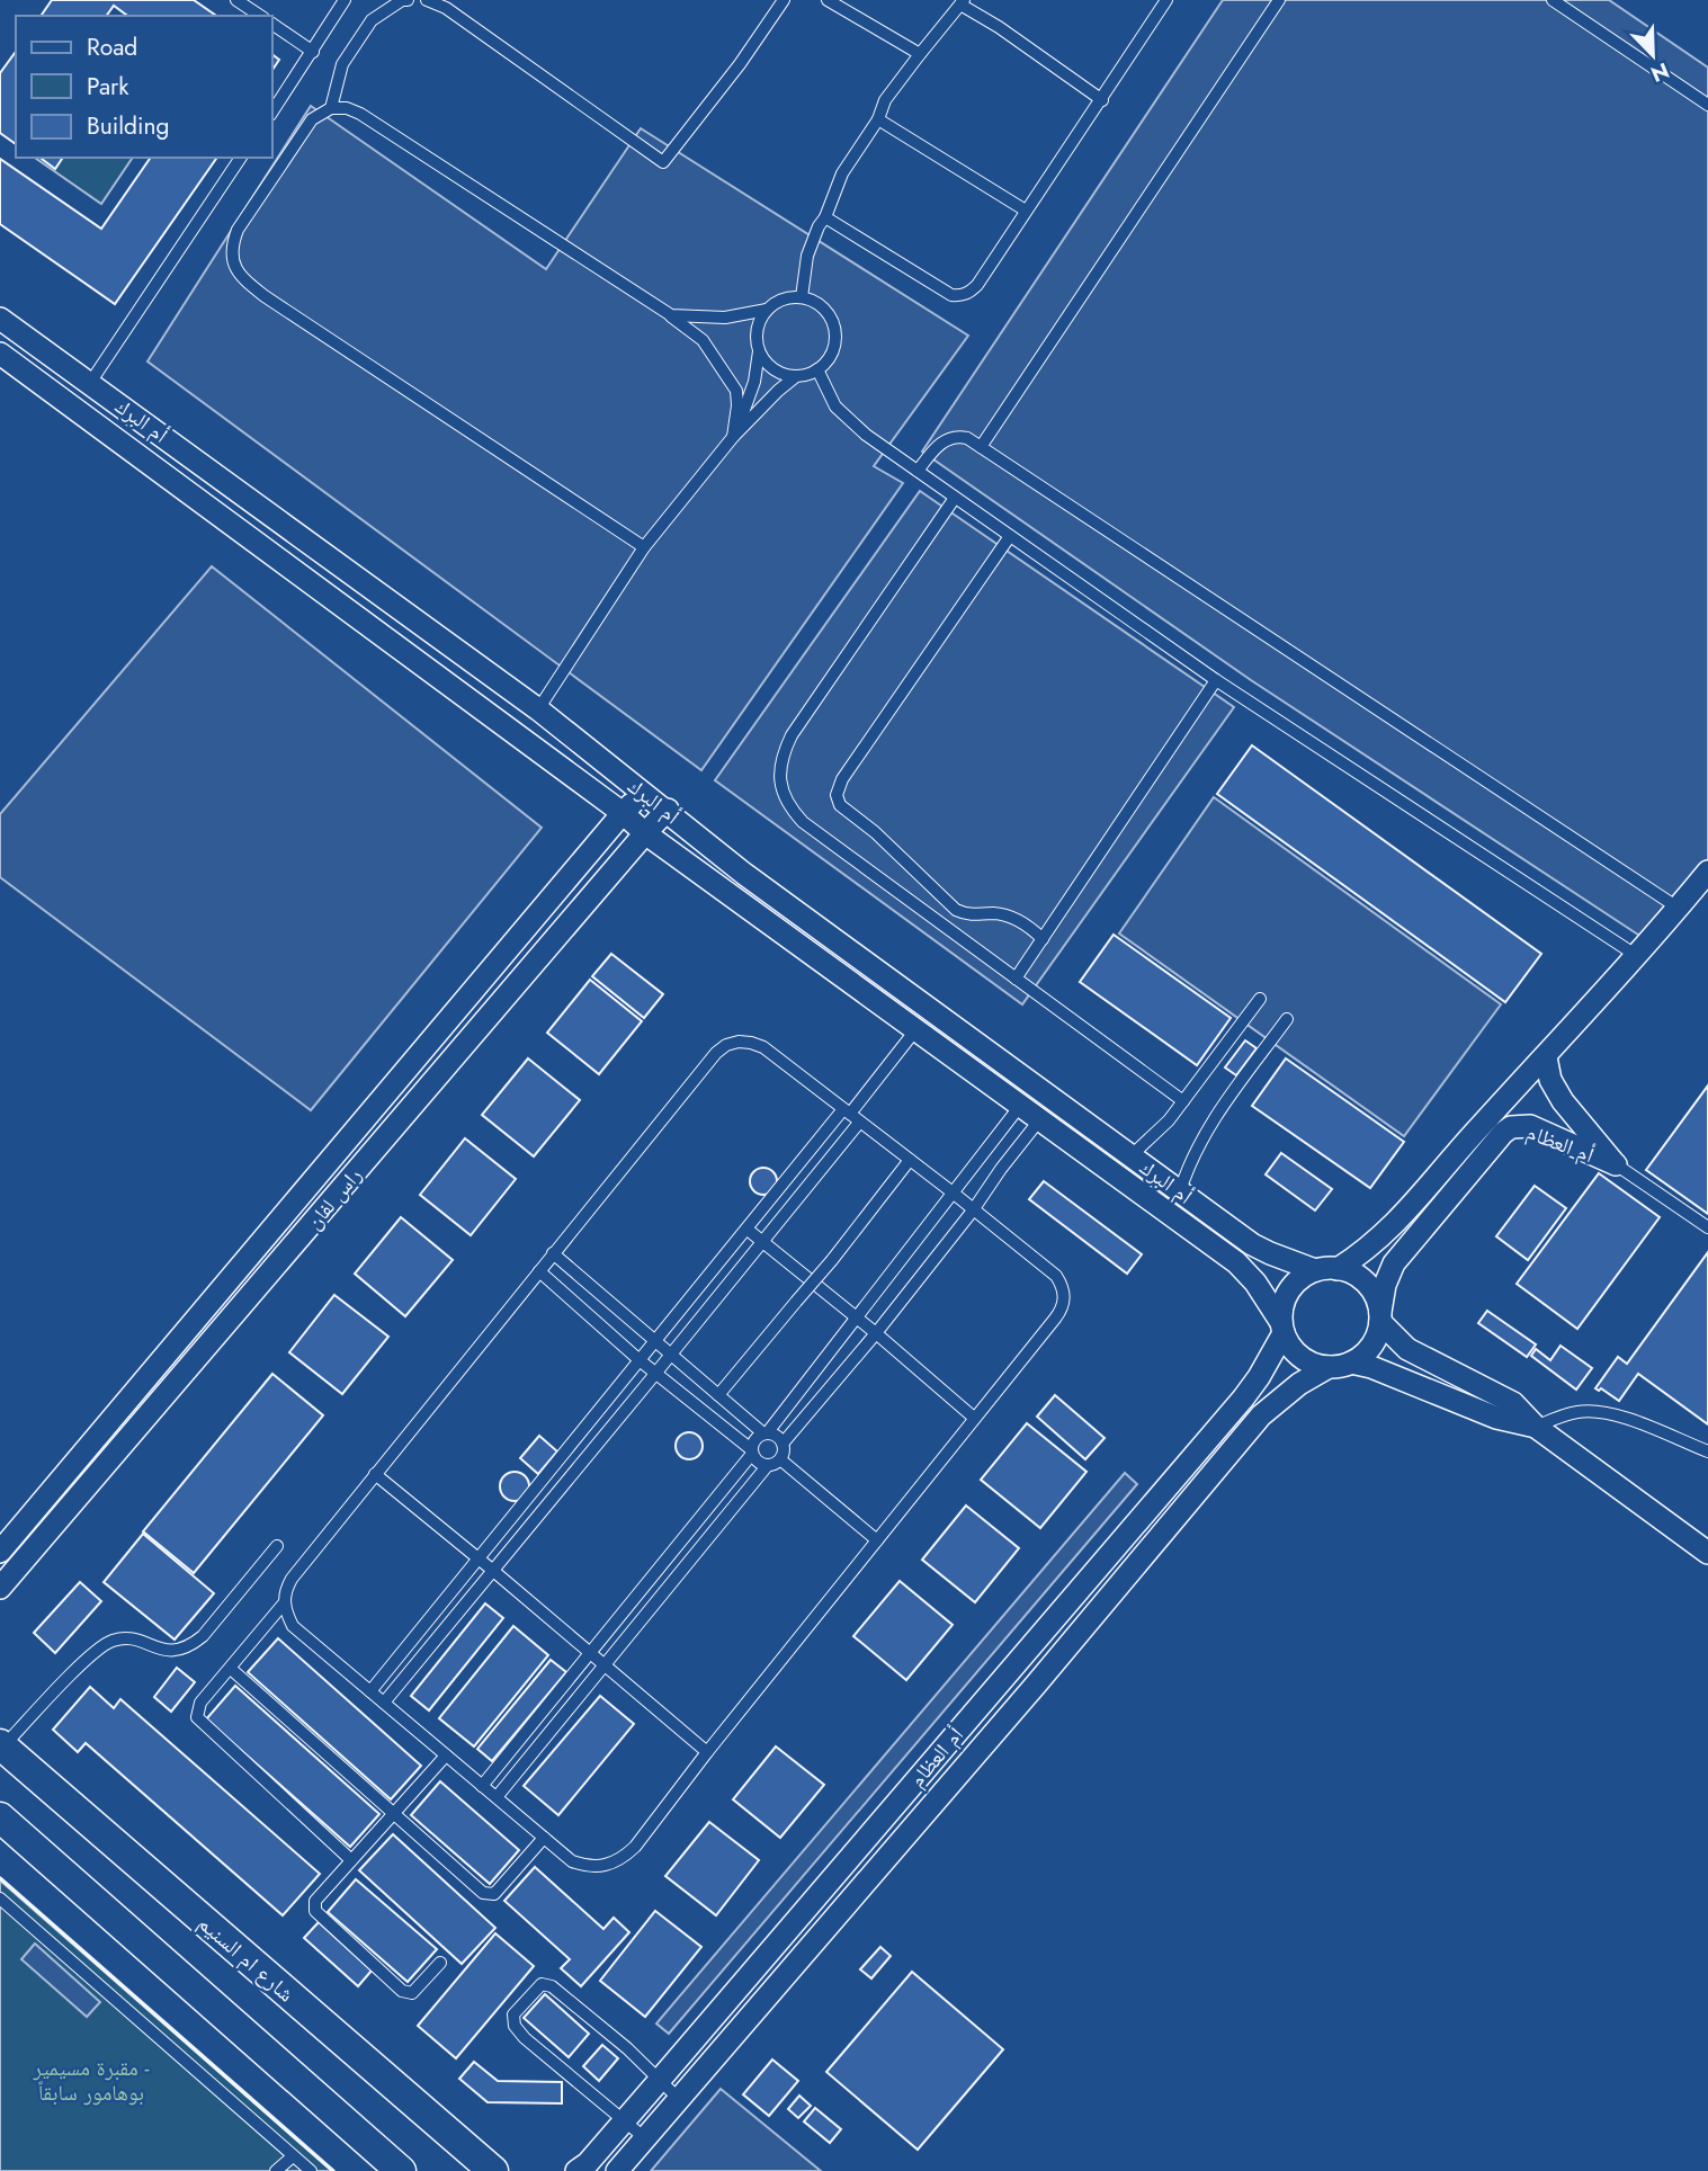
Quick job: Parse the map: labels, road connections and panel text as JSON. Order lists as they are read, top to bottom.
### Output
{
  "streets": {
    "main road": ["شارع ام السنيم"],
    "street": ["أم البرك", "أم العظام", "راس لفان"]
  },
  "crossings": [
    ["أم البرك", "أم العظام"],
    ["أم البرك", "راس لفان"]
  ],
  "parks": ["مقبرة مسيمير - بوهامور سابقاً"],
  "legend": ["Road", "Park", "Building"],
  "north": "bottom right"
}
